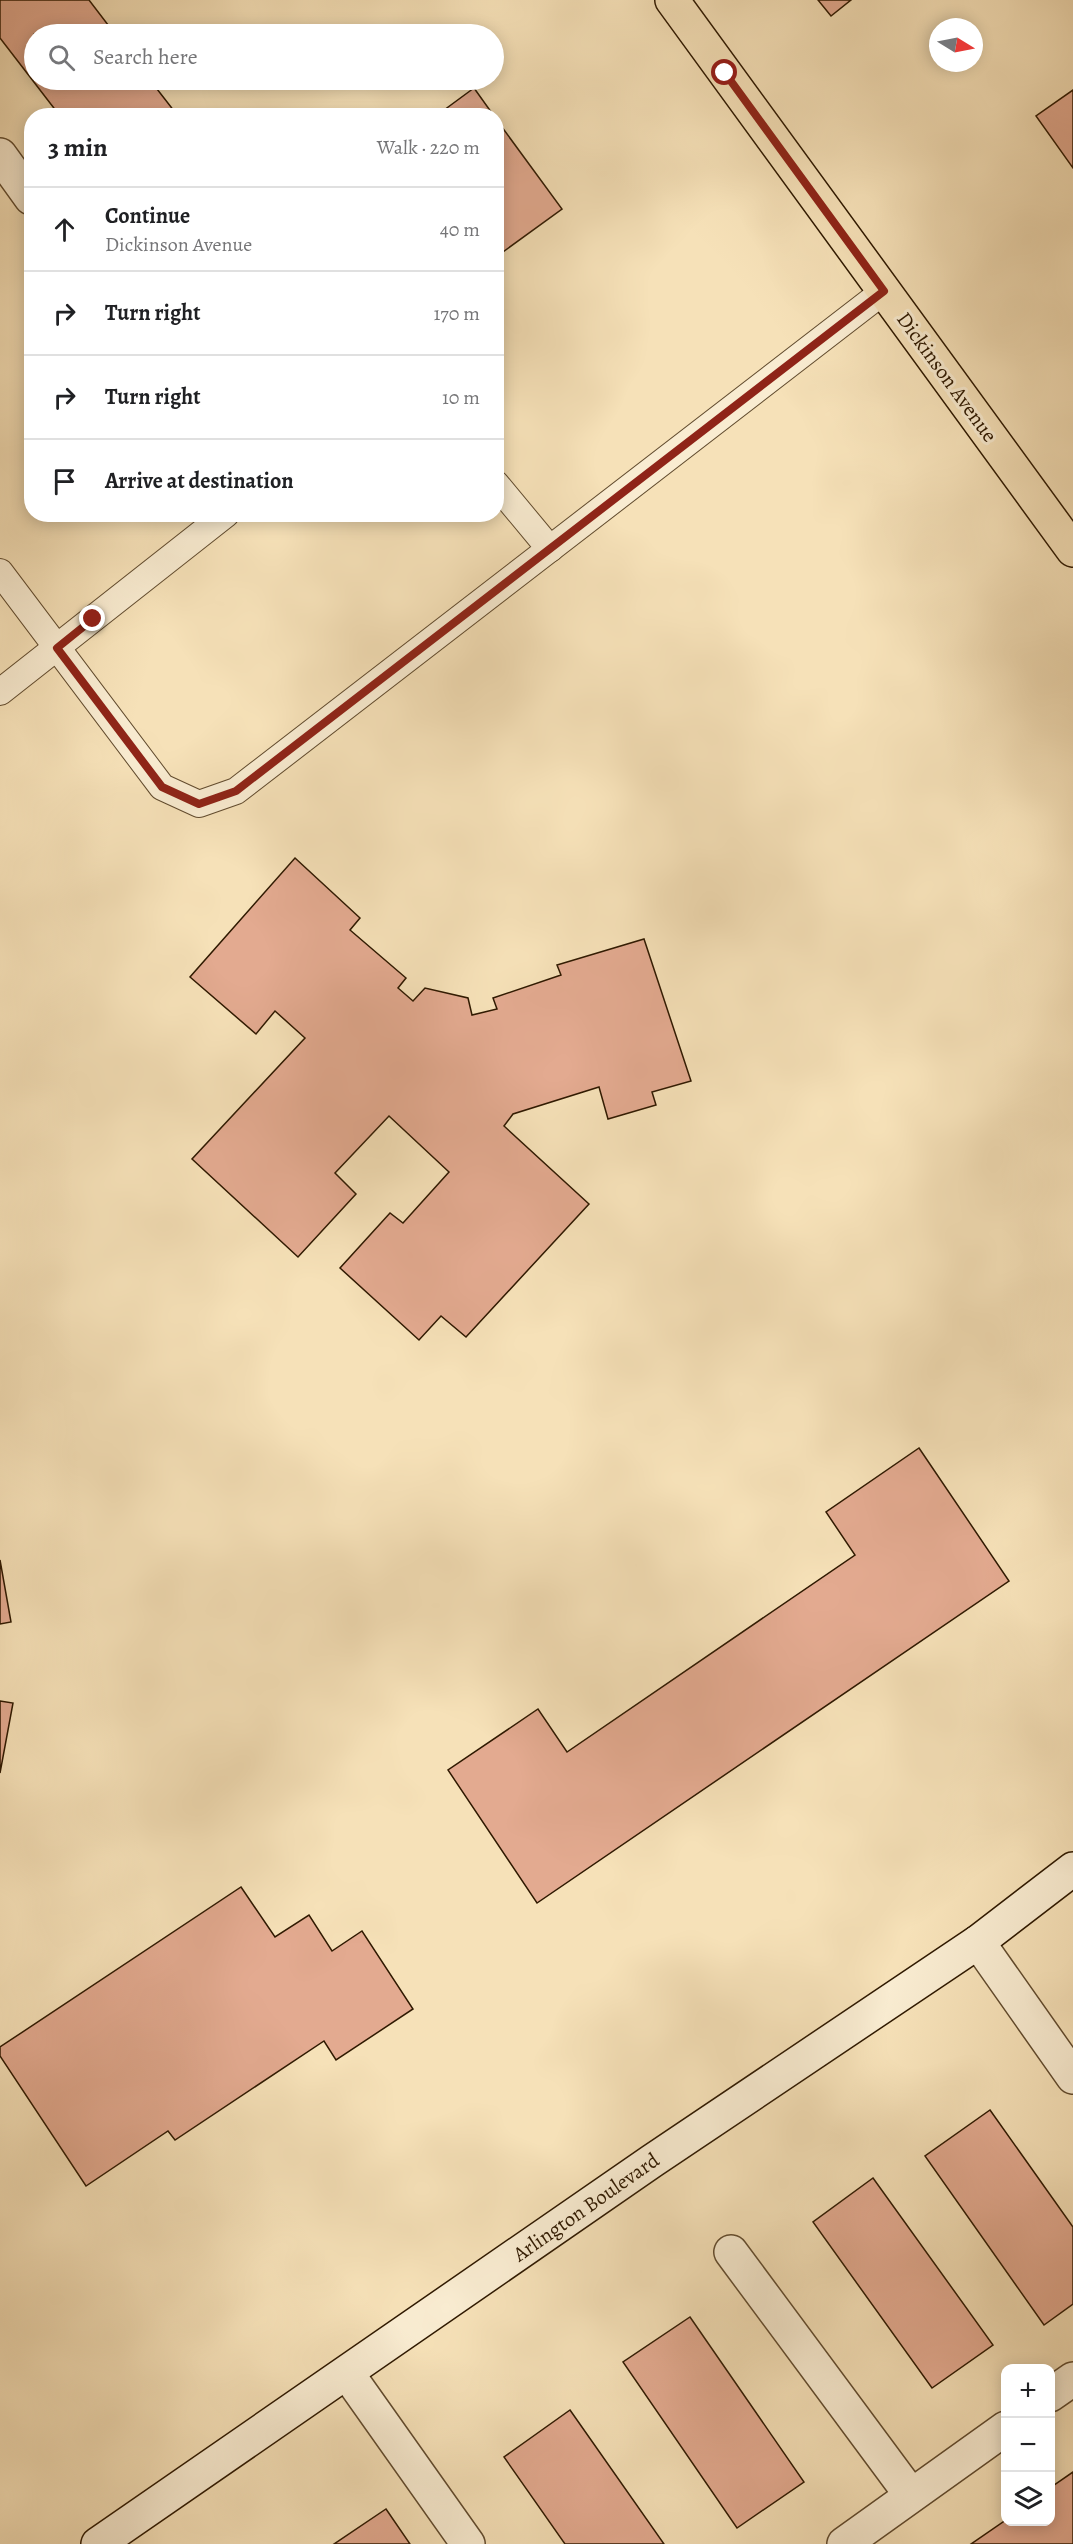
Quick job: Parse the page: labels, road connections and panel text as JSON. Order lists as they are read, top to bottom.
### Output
{
  "streets": {
    "main road": ["Dickinson Avenue", "Arlington Boulevard"]
  },
  "north": "right",
  "page": {
    "search": "Search here",
    "heading": ["3 min", "Walk · 220 m"],
    "list": [
      ["Continue", "Dickinson Avenue", "40 m"],
      ["Turn right", "170 m"],
      ["Turn right", "10 m"],
      "Arrive at destination"
    ],
    "map_buttons": ["+", "−"]
  }
}
